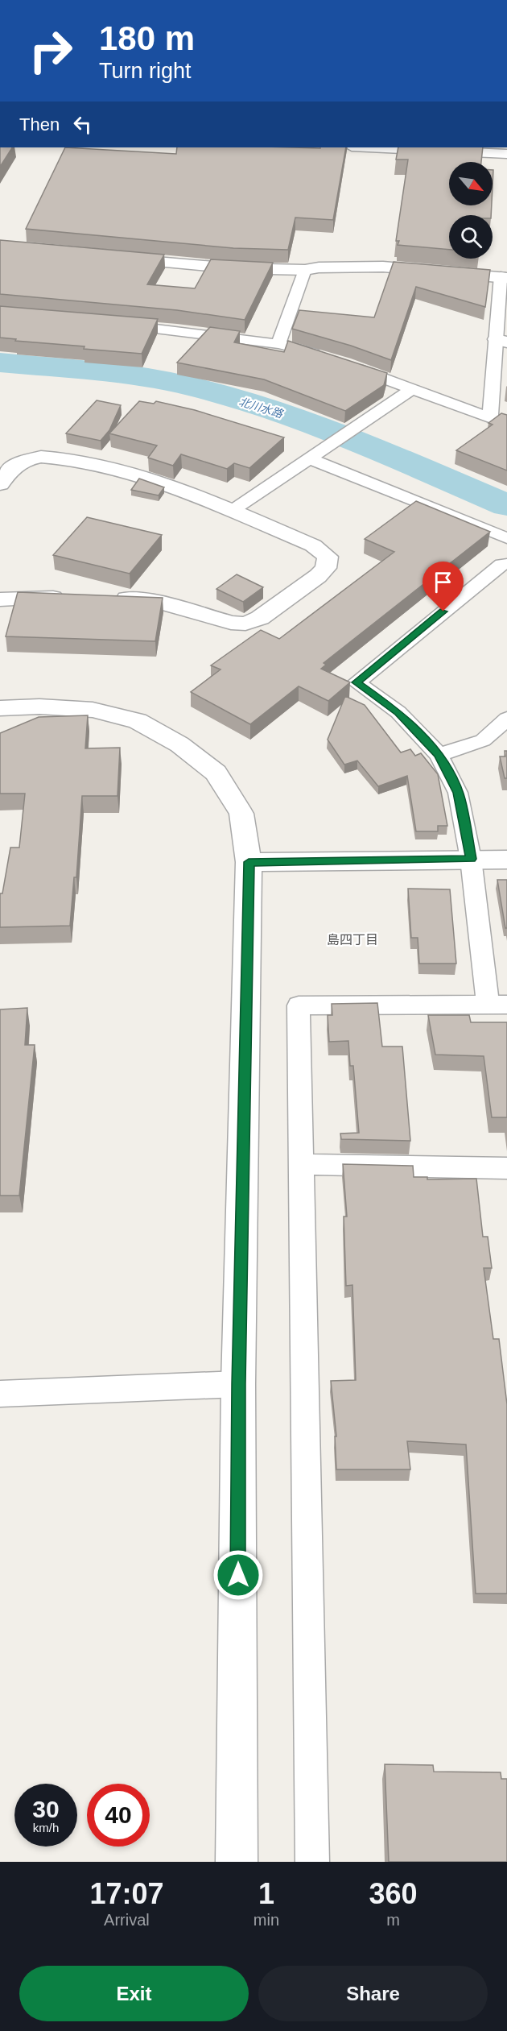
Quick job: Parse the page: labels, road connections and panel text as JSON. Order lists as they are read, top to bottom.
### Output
{
  "districts": ["島四丁目"],
  "water": ["北川水路"],
  "north": "bottom right",
  "page": {
    "turn": ["180 m", "Turn right"],
    "then": "Then",
    "speed": "30 km/h",
    "limit": "40",
    "eta": [
      "17:07",
      "Arrival",
      "1",
      "min",
      "360",
      "m"
    ],
    "buttons": ["Exit", "Share"]
  }
}
